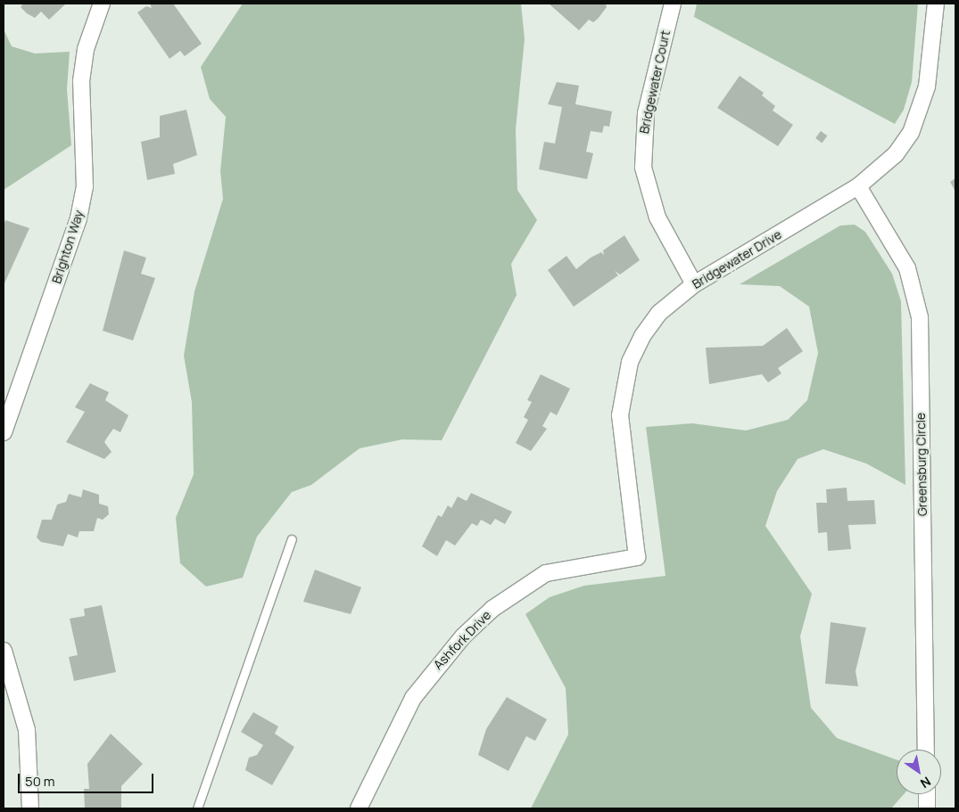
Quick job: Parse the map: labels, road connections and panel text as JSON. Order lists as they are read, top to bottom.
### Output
{
  "streets": {
    "street": [
      "Bridgewater Court",
      "Brighton Way",
      "Bridgewater Drive",
      "Greensburg Circle",
      "Ashfork Drive"
    ]
  },
  "crossings": [
    ["Bridgewater Court", "Bridgewater Drive"],
    ["Bridgewater Drive", "Greensburg Circle"],
    ["Bridgewater Drive", "Ashfork Drive"]
  ],
  "scale_bar": "50 m",
  "north": "bottom right"
}
